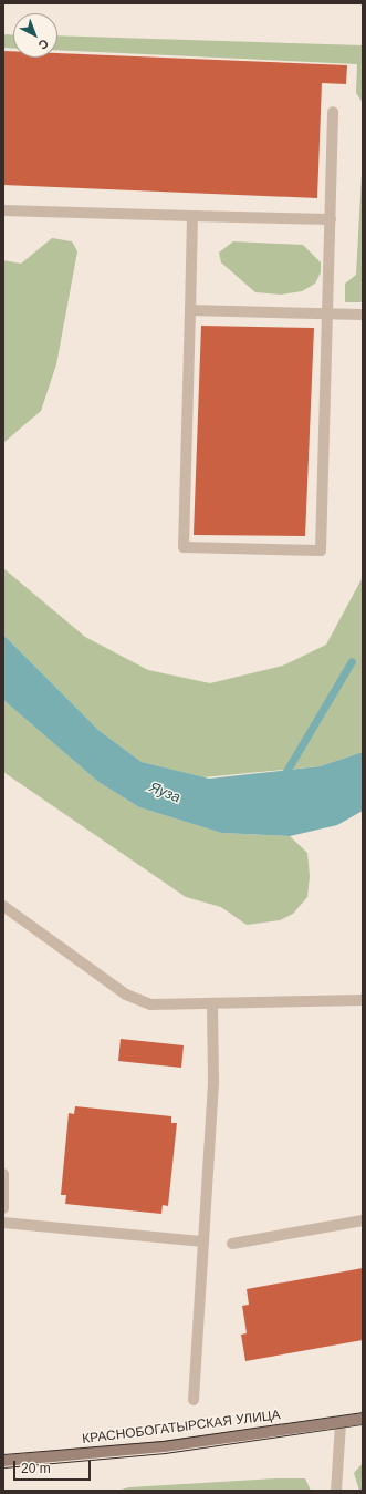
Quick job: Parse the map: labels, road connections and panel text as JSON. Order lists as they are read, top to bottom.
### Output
{
  "streets": {
    "main road": ["КРАСНОБОГАТЫРСКАЯ УЛИЦА"]
  },
  "water": ["Яуза"],
  "scale_bar": "20 m",
  "north": "bottom right"
}
